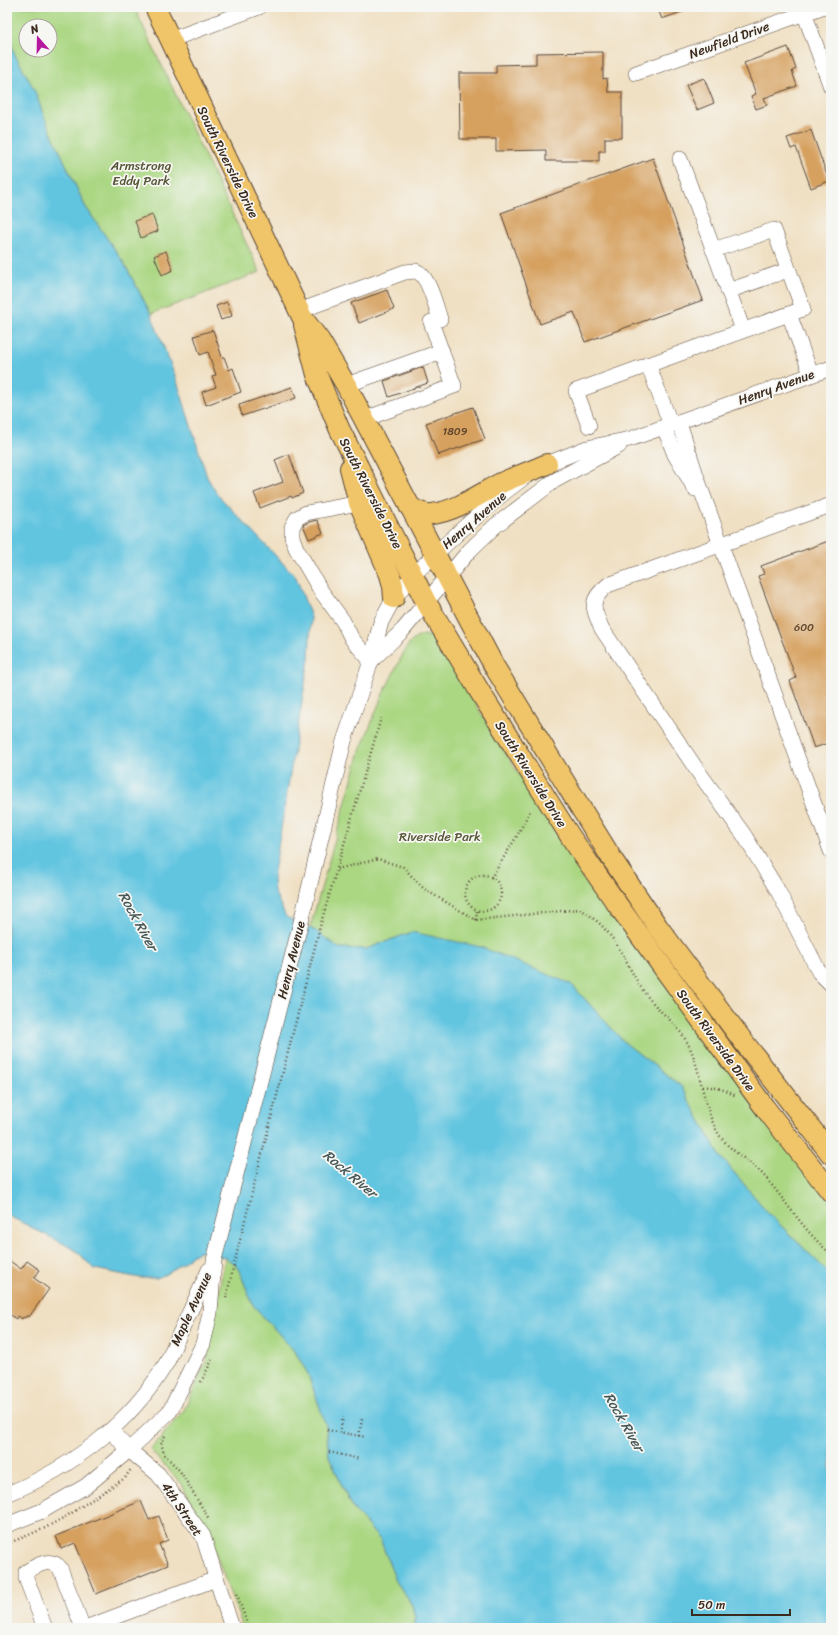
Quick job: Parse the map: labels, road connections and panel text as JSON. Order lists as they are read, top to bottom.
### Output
{
  "streets": {
    "main road": ["South Riverside Drive"],
    "street": [
      "Newfield Drive",
      "Henry Avenue",
      "Maple Avenue",
      "4th Street"
    ]
  },
  "crossings": [
    ["South Riverside Drive", "Henry Avenue"],
    ["Henry Avenue", "Maple Avenue"],
    ["Maple Avenue", "4th Street"]
  ],
  "water": ["Rock River"],
  "parks": ["Armstrong Eddy Park", "Riverside Park"],
  "house_numbers": ["1809", "600"],
  "scale_bar": "50 m",
  "north": "top"
}
